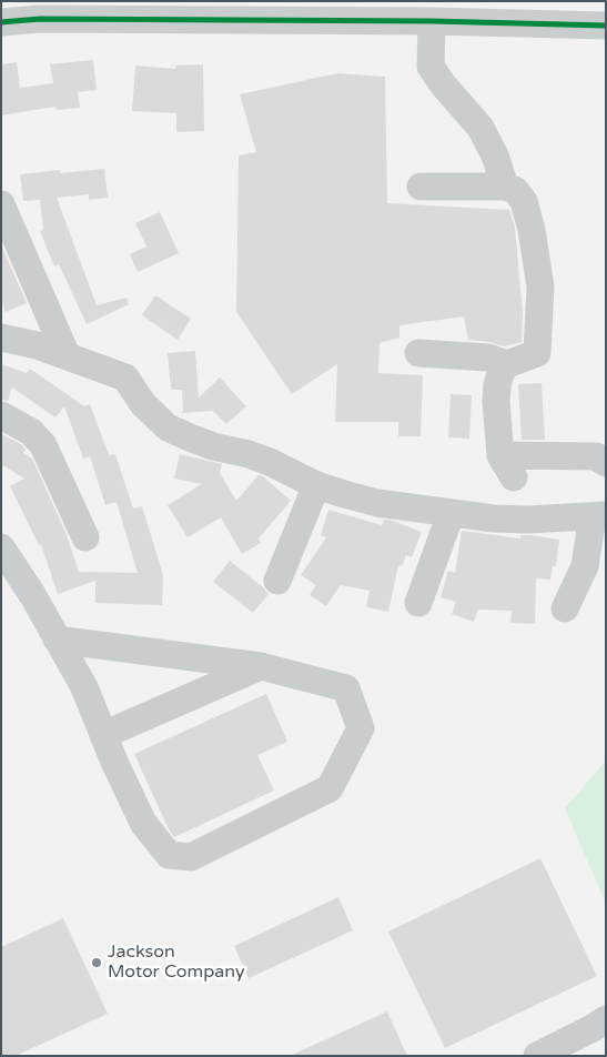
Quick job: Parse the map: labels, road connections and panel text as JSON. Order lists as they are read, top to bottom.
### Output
{
  "places": ["Jackson Motor Company"]
}
